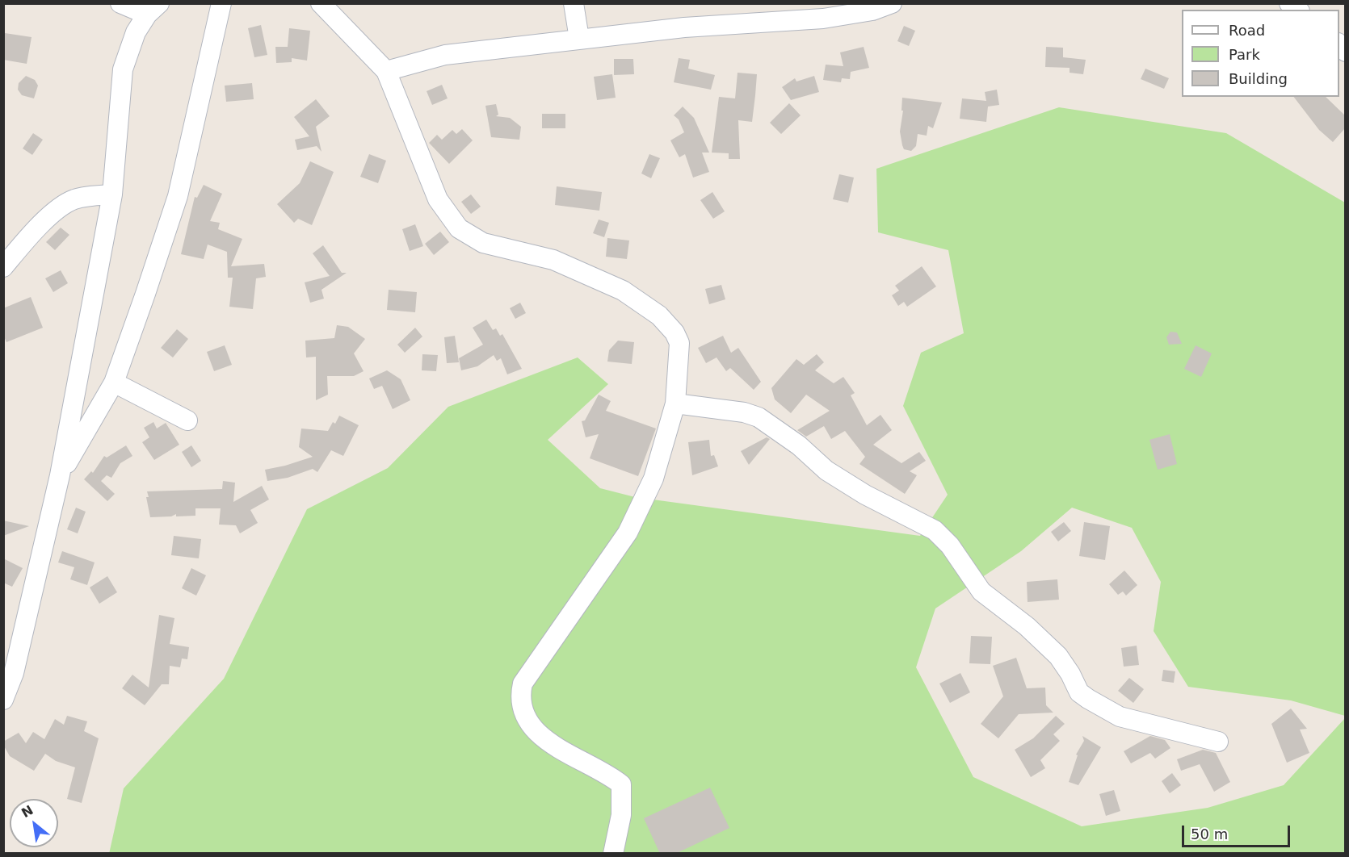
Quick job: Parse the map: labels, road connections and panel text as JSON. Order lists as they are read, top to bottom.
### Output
{
  "legend": ["Road", "Park", "Building"],
  "scale_bar": "50 m",
  "north": "top left"
}
